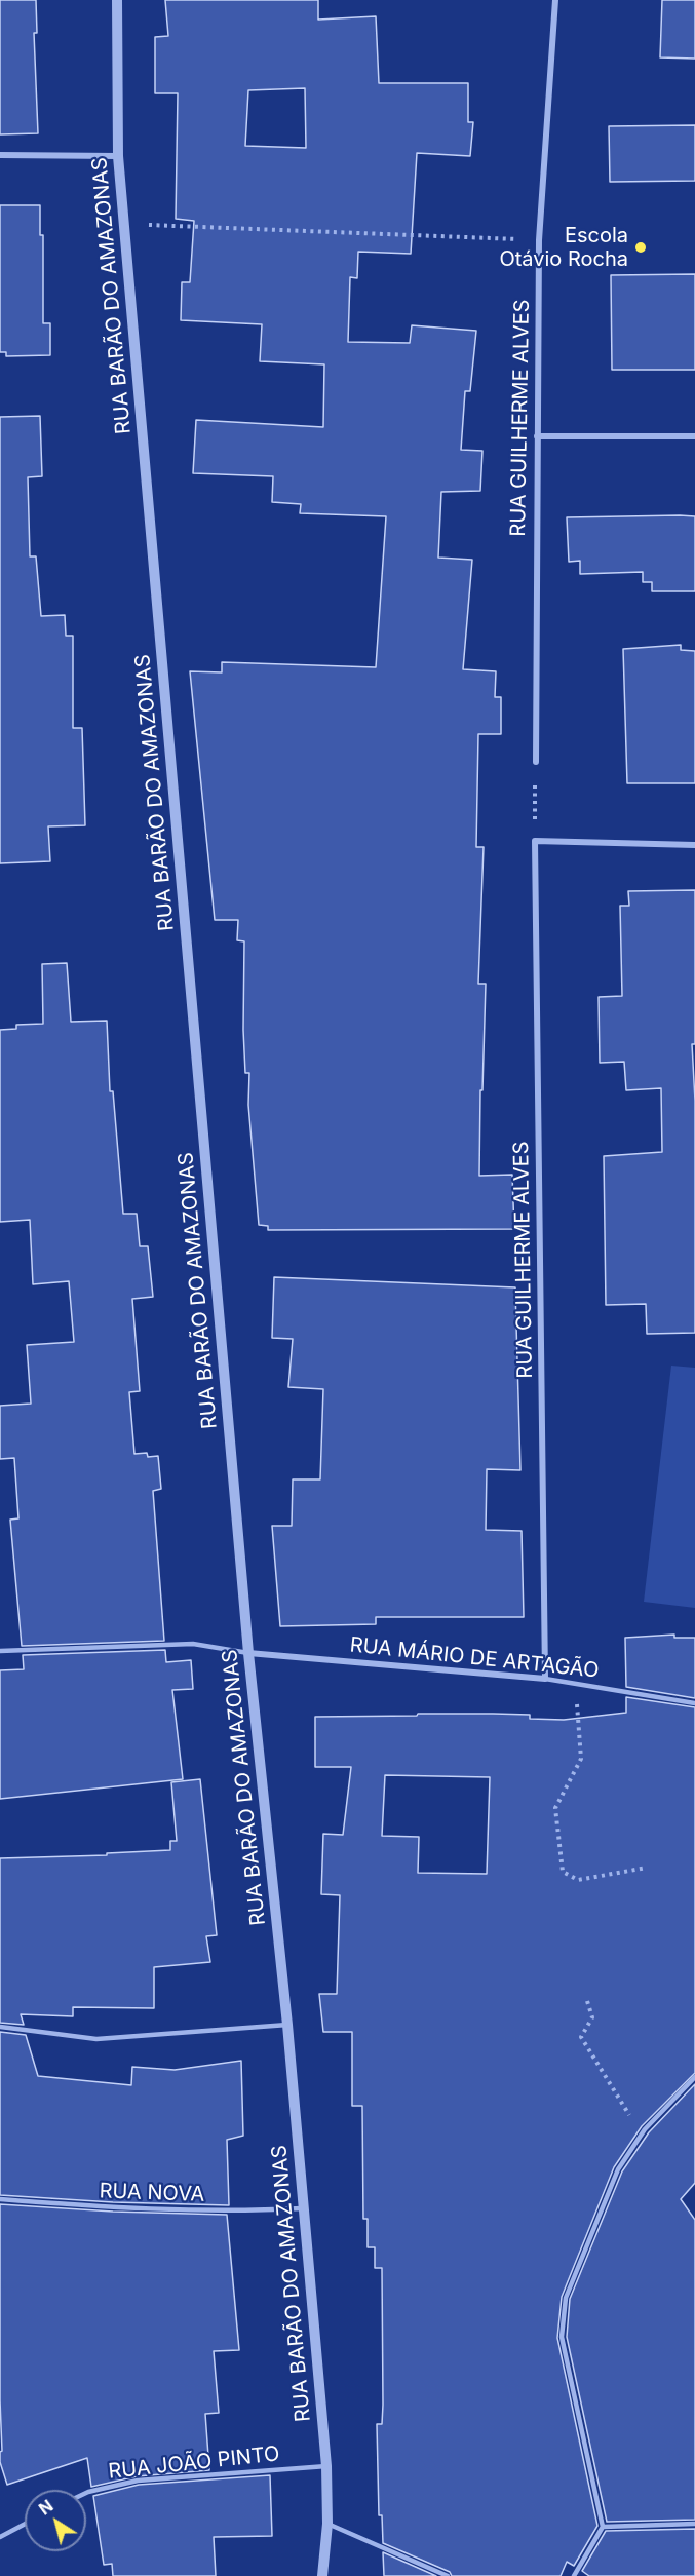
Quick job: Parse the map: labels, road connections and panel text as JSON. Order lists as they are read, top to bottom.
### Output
{
  "streets": {
    "street": ["RUA BARÃO DO AMAZONAS", "RUA GUILHERME ALVES", "RUA MÁRIO DE ARTAGÃO"],
    "lane": ["RUA NOVA", "RUA JOÃO PINTO"]
  },
  "crossings": [
    ["RUA BARÃO DO AMAZONAS", "RUA MÁRIO DE ARTAGÃO"],
    ["RUA BARÃO DO AMAZONAS", "RUA NOVA"],
    ["RUA BARÃO DO AMAZONAS", "RUA JOÃO PINTO"],
    ["RUA GUILHERME ALVES", "RUA MÁRIO DE ARTAGÃO"]
  ],
  "places": ["Escola Otávio Rocha"],
  "north": "top left"
}
